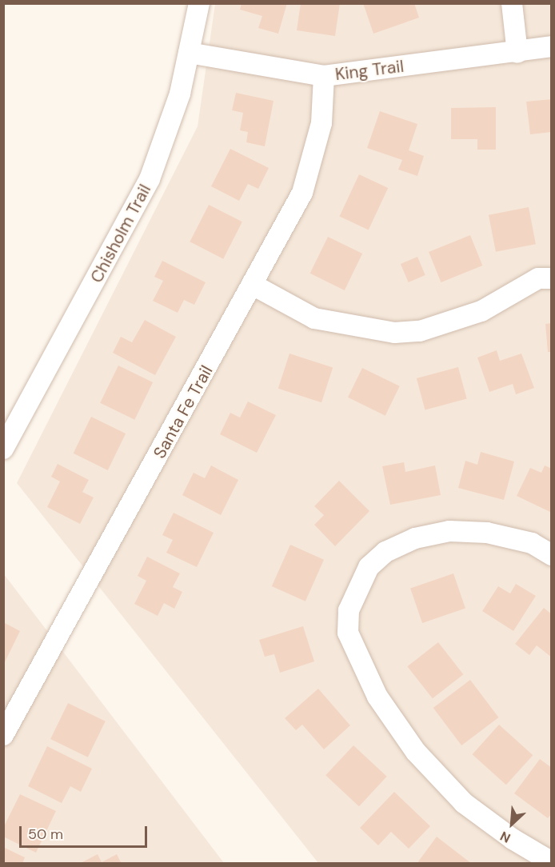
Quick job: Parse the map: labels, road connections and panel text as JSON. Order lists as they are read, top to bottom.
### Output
{
  "streets": {
    "street": ["King Trail", "Chisholm Trail", "Santa Fe Trail"]
  },
  "crossings": [
    ["King Trail", "Chisholm Trail"],
    ["King Trail", "Santa Fe Trail"]
  ],
  "scale_bar": "50 m",
  "north": "bottom left"
}
